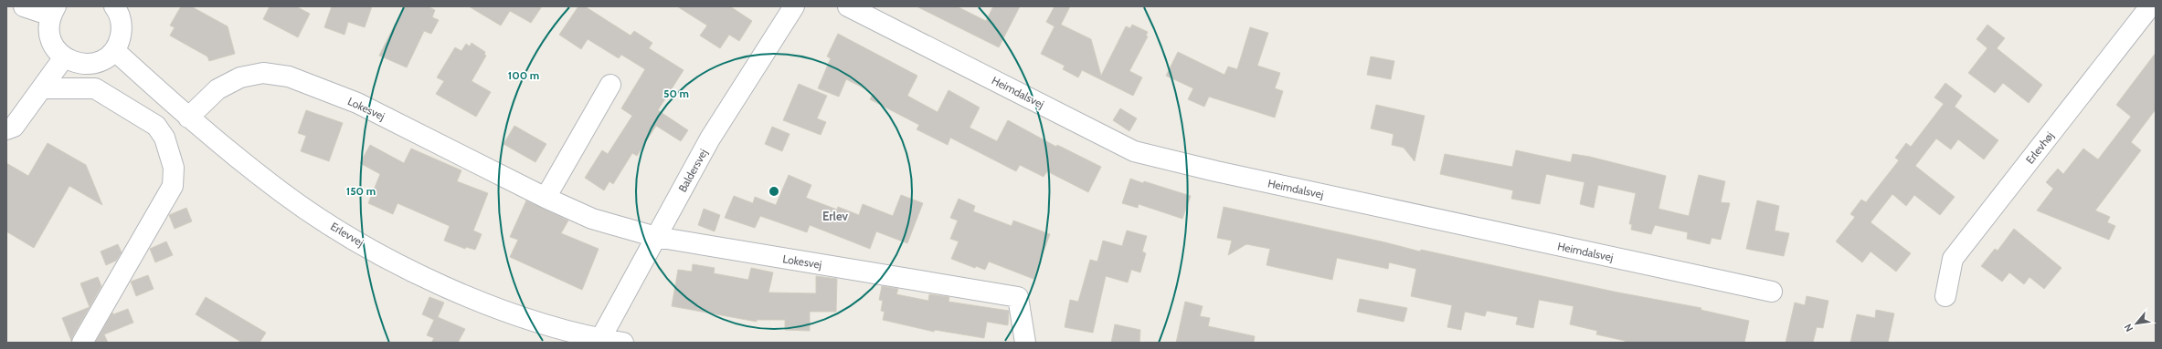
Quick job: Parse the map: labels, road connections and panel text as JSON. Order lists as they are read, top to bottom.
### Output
{
  "streets": {
    "street": [
      "Heimdalsvej",
      "Lokesvej",
      "Erlevhøj",
      "Baldersvej",
      "Erlevvej"
    ]
  },
  "crossings": [
    ["Lokesvej", "Baldersvej"],
    ["Lokesvej", "Erlevvej"],
    ["Baldersvej", "Erlevvej"]
  ],
  "districts": ["Erlev"],
  "north": "bottom left",
  "rings": ["100 m", "50 m", "150 m"]
}
